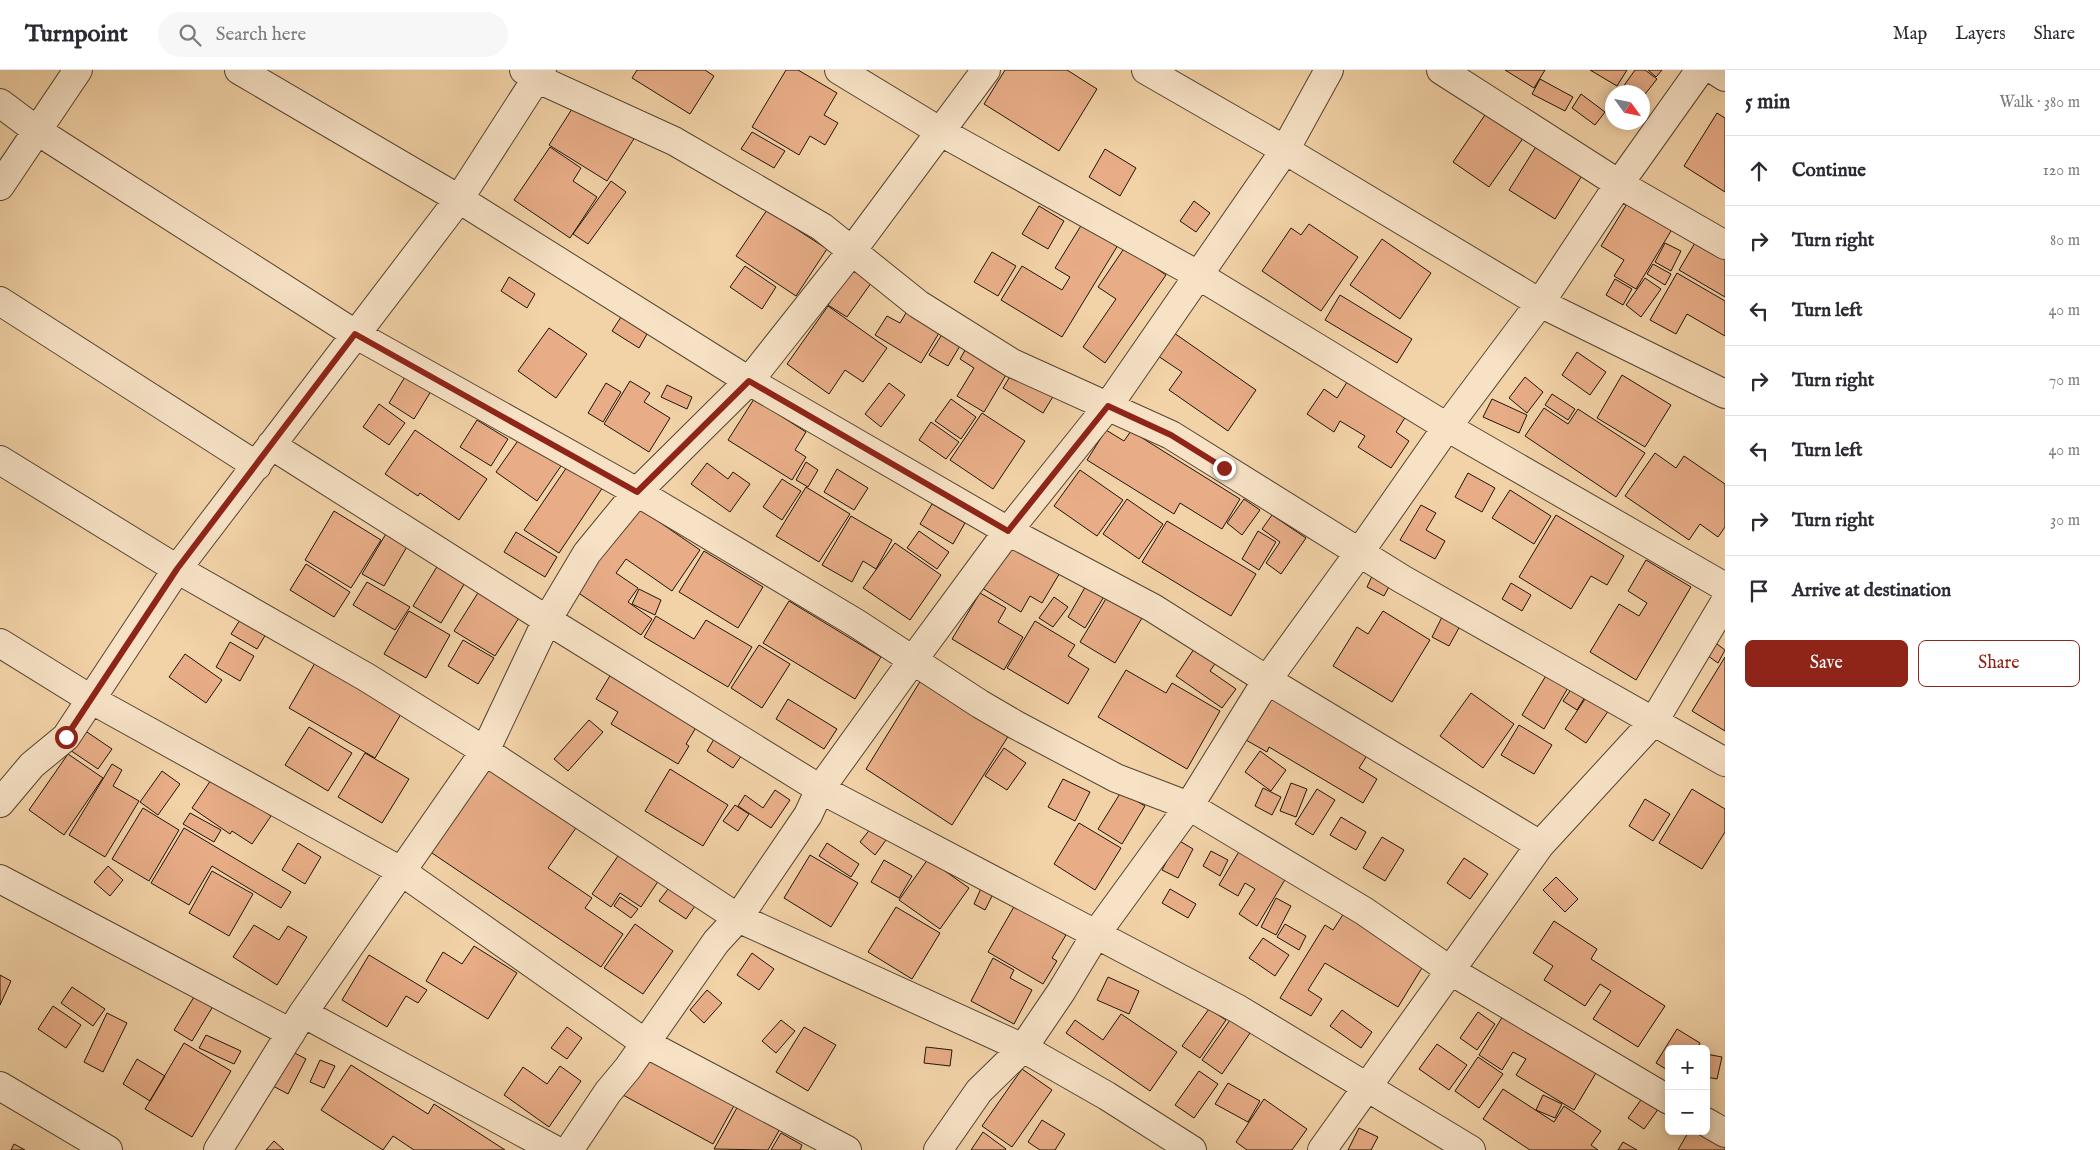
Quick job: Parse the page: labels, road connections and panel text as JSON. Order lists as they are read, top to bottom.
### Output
{
  "north": "bottom right",
  "page": {
    "header": "Turnpoint",
    "search": "Search here",
    "nav": ["Map", "Layers", "Share"],
    "heading": ["5 min", "Walk · 380 m"],
    "list": [
      ["Continue", "120 m"],
      ["Turn right", "80 m"],
      ["Turn left", "40 m"],
      ["Turn right", "70 m"],
      ["Turn left", "40 m"],
      ["Turn right", "30 m"],
      "Arrive at destination"
    ],
    "buttons": ["Save", "Share"],
    "map_buttons": ["+", "−"]
  }
}
